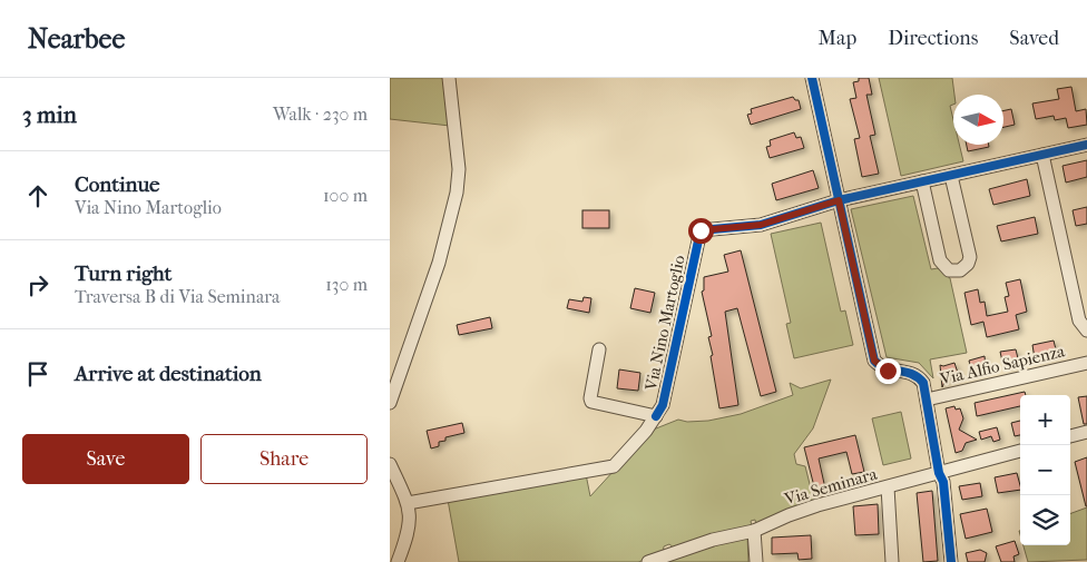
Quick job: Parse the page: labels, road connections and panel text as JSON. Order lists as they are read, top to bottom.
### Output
{
  "streets": {
    "street": ["Via Nino Martoglio", "Via Alfio Sapienza", "Via Seminara"]
  },
  "north": "right",
  "page": {
    "header": "Nearbee",
    "nav": ["Map", "Directions", "Saved"],
    "heading": ["3 min", "Walk · 230 m"],
    "list": [
      ["Continue", "Via Nino Martoglio", "100 m"],
      ["Turn right", "Traversa B di Via Seminara", "130 m"],
      "Arrive at destination"
    ],
    "map_buttons": ["+", "−"],
    "buttons": ["Save", "Share"]
  }
}
